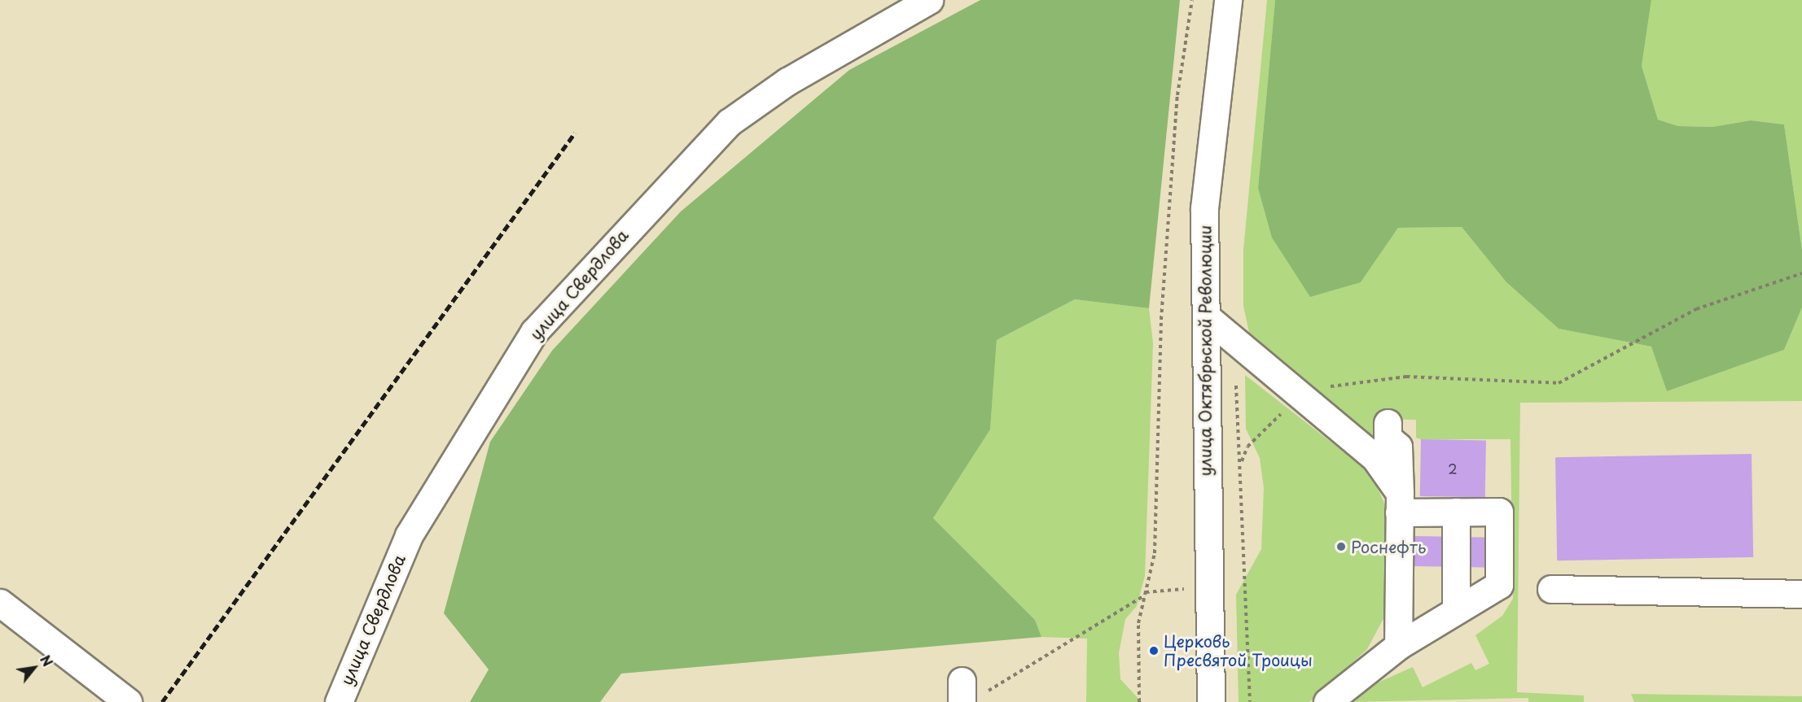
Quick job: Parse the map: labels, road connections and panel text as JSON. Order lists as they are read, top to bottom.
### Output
{
  "streets": {
    "street": ["улица Свердлова", "улица Октябрьской Революции"]
  },
  "places": ["Роснефть", "Церковь Пресвятой Троицы"],
  "house_numbers": ["2"],
  "north": "top right"
}
